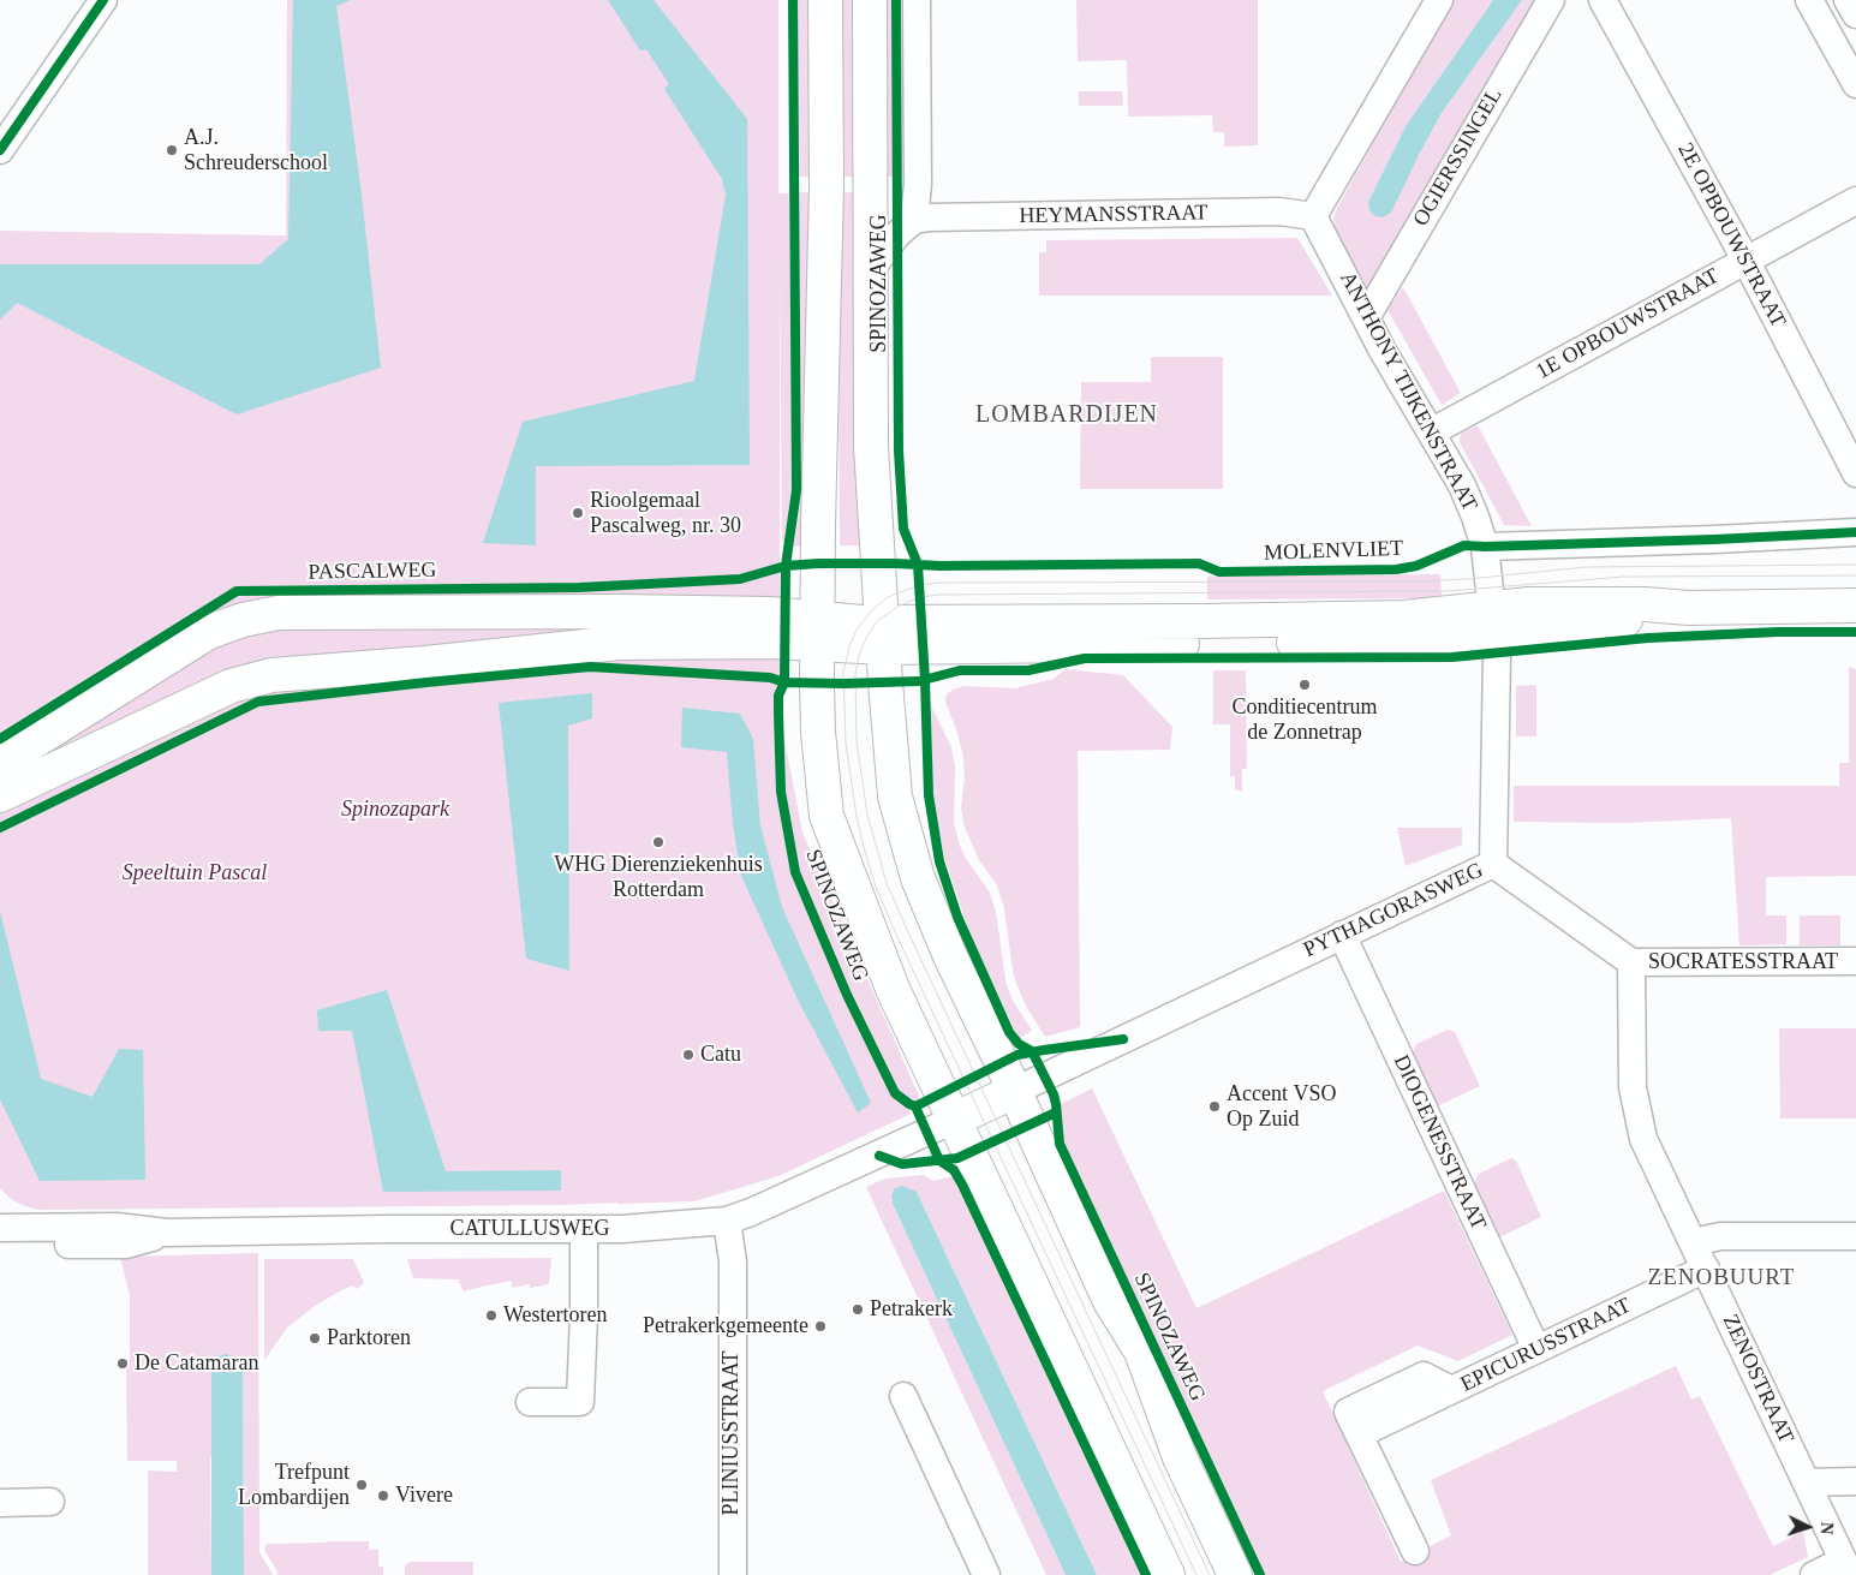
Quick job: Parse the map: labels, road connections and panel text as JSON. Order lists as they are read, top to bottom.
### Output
{
  "streets": {
    "main road": ["SPINOZAWEG", "PASCALWEG", "CATULLUSWEG"],
    "street": [
      "OGIERSSINGEL",
      "HEYMANSSTRAAT",
      "2E OPBOUWSTRAAT",
      "1E OPBOUWSTRAAT",
      "ANTHONY TIJKENSTRAAT",
      "PYTHAGORASWEG",
      "SOCRATESSTRAAT",
      "DIOGENESSTRAAT",
      "EPICURUSSTRAAT",
      "ZENOSTRAAT",
      "PLINIUSSTRAAT"
    ],
    "cycle path": ["MOLENVLIET"]
  },
  "crossings": [
    ["OGIERSSINGEL", "ANTHONY TIJKENSTRAAT"],
    ["HEYMANSSTRAAT", "SPINOZAWEG"],
    ["HEYMANSSTRAAT", "ANTHONY TIJKENSTRAAT"],
    ["2E OPBOUWSTRAAT", "1E OPBOUWSTRAAT"],
    ["SPINOZAWEG", "PASCALWEG"],
    ["SPINOZAWEG", "PYTHAGORASWEG"],
    ["SPINOZAWEG", "CATULLUSWEG"],
    ["1E OPBOUWSTRAAT", "ANTHONY TIJKENSTRAAT"],
    ["PYTHAGORASWEG", "DIOGENESSTRAAT"],
    ["PYTHAGORASWEG", "CATULLUSWEG"],
    ["SOCRATESSTRAAT", "ZENOSTRAAT"],
    ["DIOGENESSTRAAT", "EPICURUSSTRAAT"],
    ["CATULLUSWEG", "PLINIUSSTRAAT"],
    ["EPICURUSSTRAAT", "ZENOSTRAAT"]
  ],
  "districts": ["LOMBARDIJEN", "ZENOBUURT"],
  "parks": ["Spinozapark", "Speeltuin Pascal"],
  "places": [
    "A.J. Schreuderschool",
    "Rioolgemaal Pascalweg, nr. 30",
    "Conditiecentrum de Zonnetrap",
    "WHG Dierenziekenhuis Rotterdam",
    "Catu",
    "Accent VSO Op Zuid",
    "Petrakerk",
    "Westertoren",
    "Petrakerkgemeente",
    "Parktoren",
    "De Catamaran",
    "Trefpunt Lombardijen",
    "Vivere"
  ],
  "north": "right"
}
